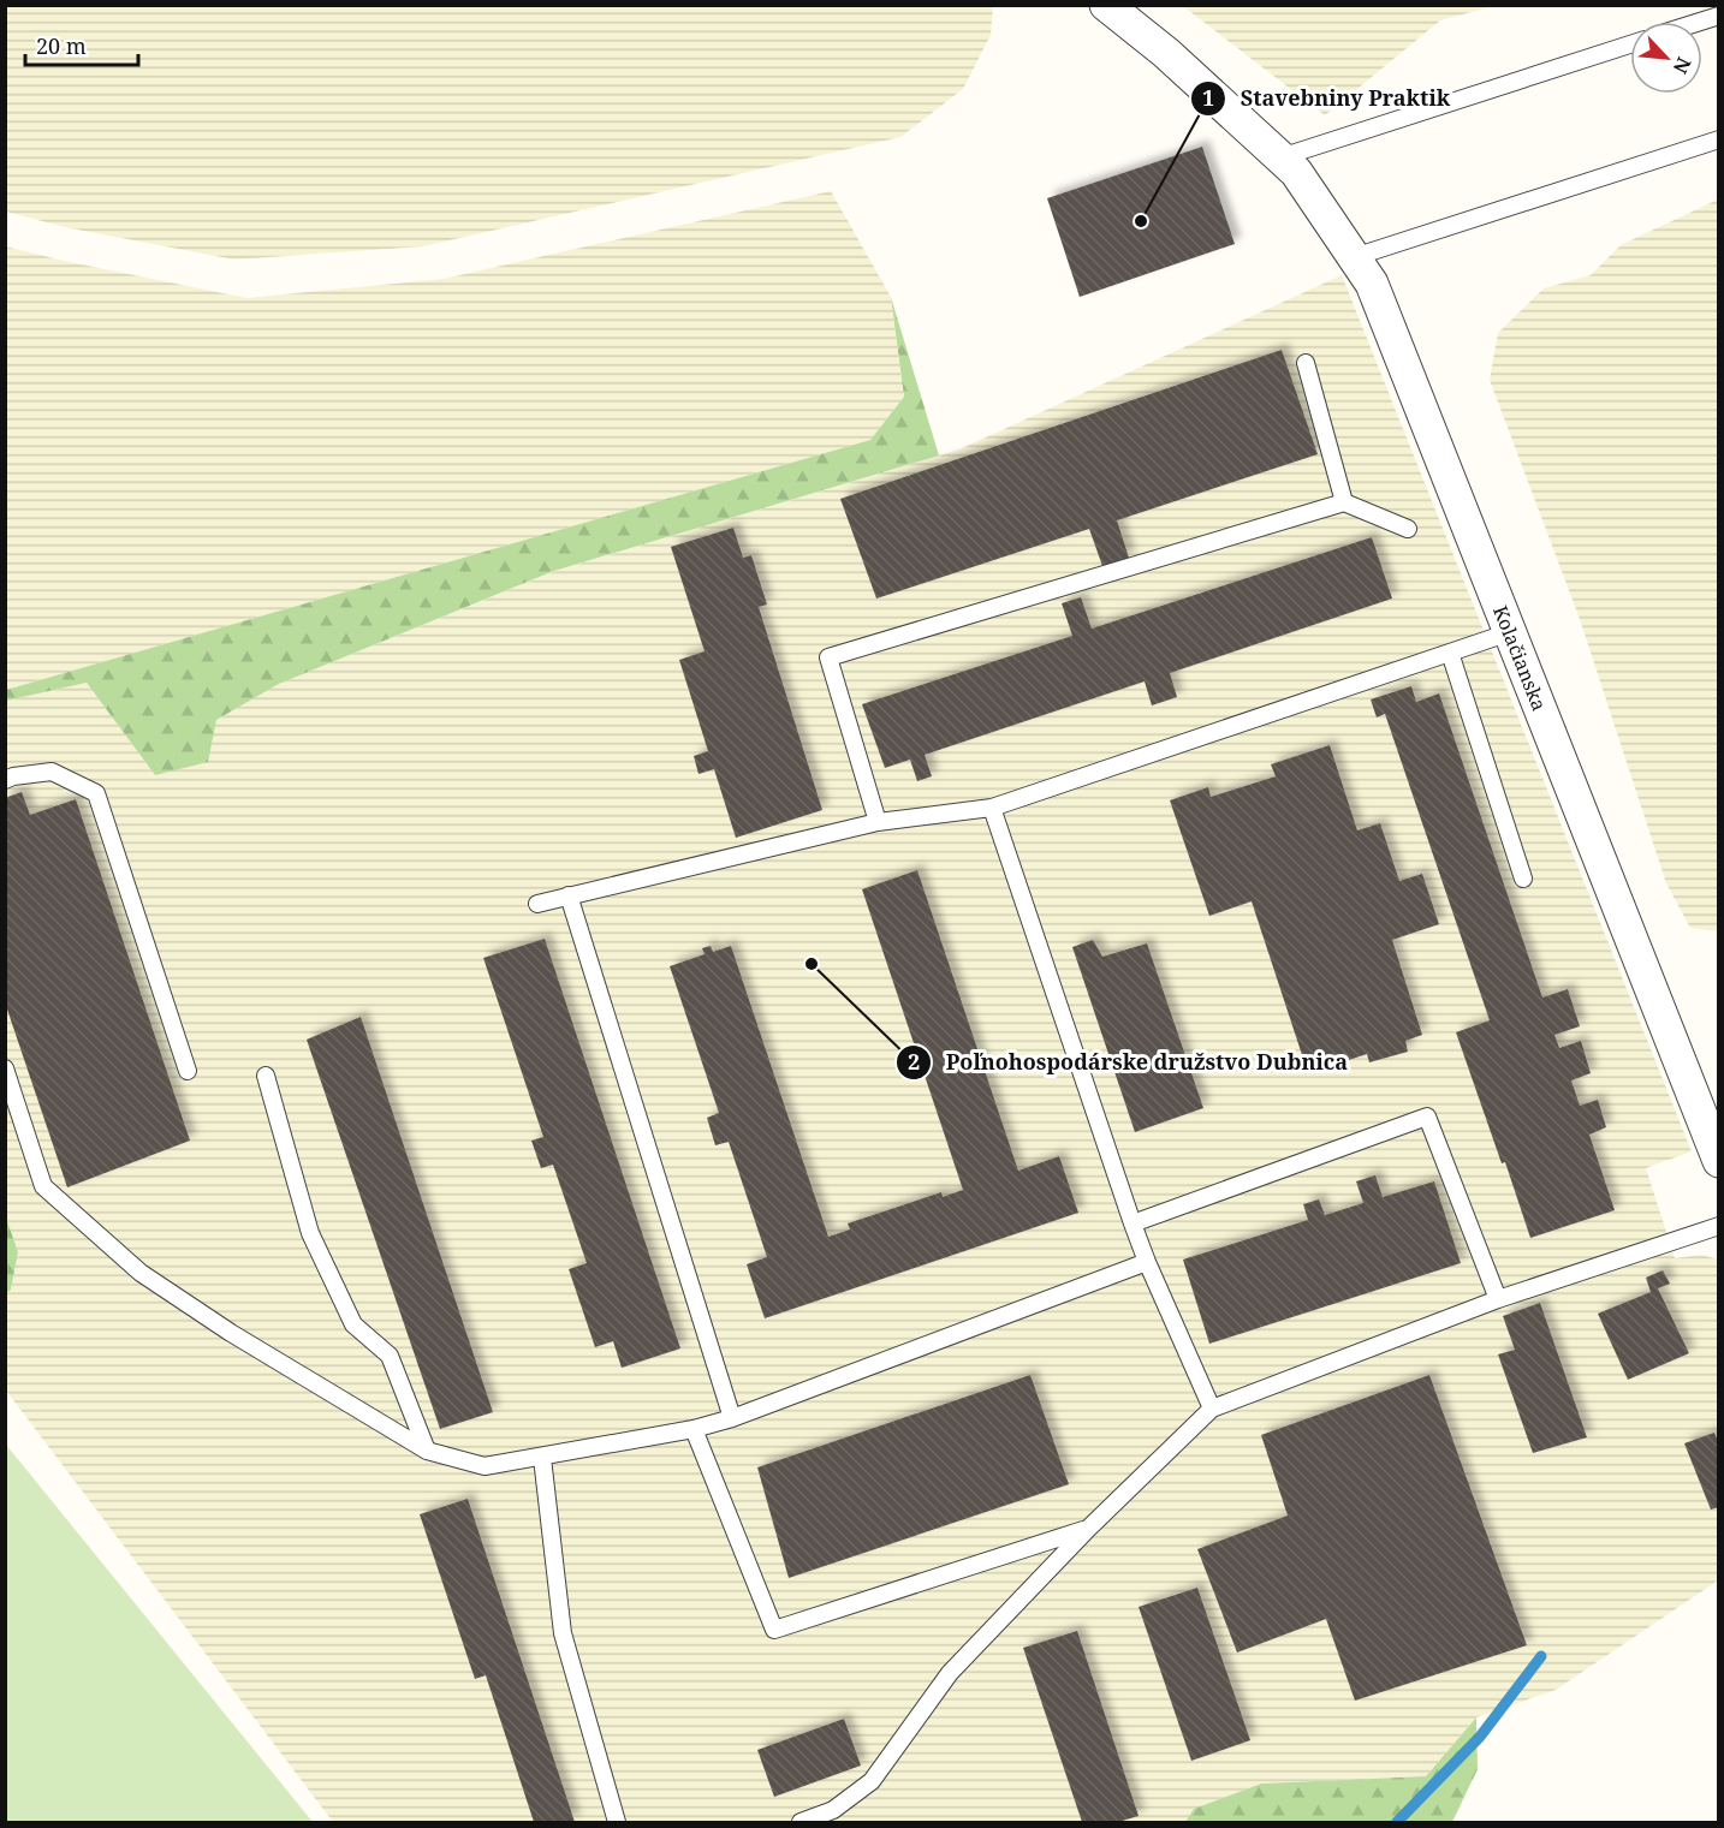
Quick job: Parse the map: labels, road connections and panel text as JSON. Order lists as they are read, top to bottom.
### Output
{
  "streets": {
    "street": ["Kolačianska"]
  },
  "places": ["Stavebniny Praktik", "Poľnohospodárske družstvo Dubnica"],
  "scale_bar": "20 m",
  "north": "bottom right"
}
